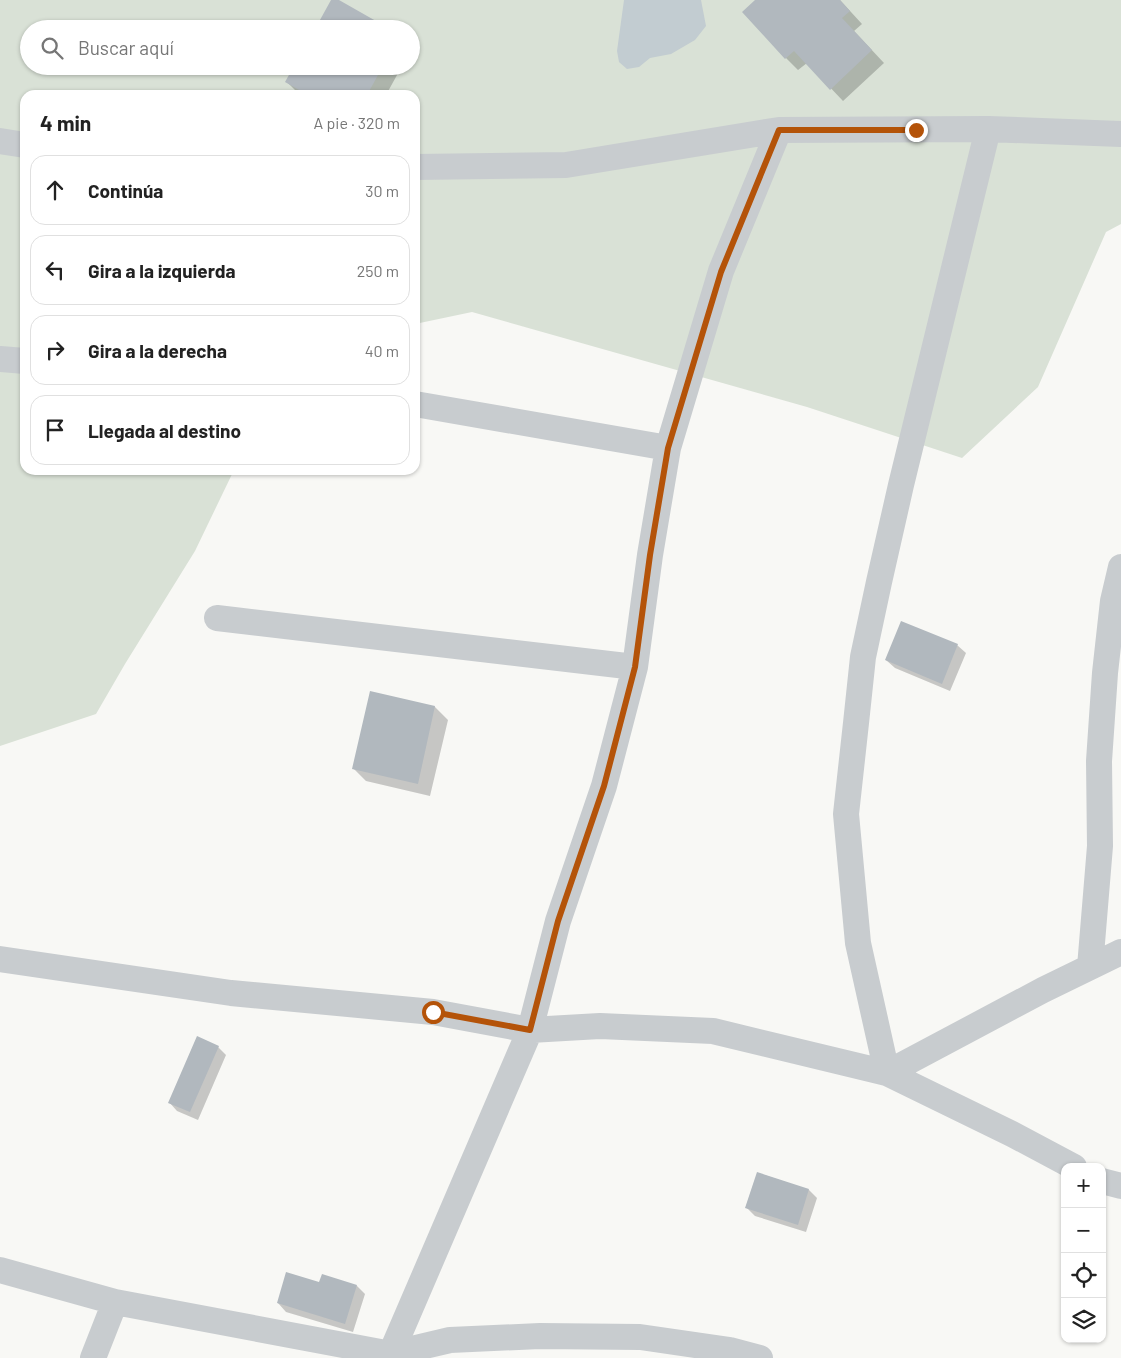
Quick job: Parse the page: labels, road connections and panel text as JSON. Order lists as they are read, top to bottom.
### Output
{
  "page": {
    "search": "Buscar aquí",
    "heading": ["4 min", "A pie · 320 m"],
    "list": [
      ["Continúa", "30 m"],
      ["Gira a la izquierda", "250 m"],
      ["Gira a la derecha", "40 m"],
      "Llegada al destino"
    ],
    "map_buttons": ["+", "−"]
  }
}
